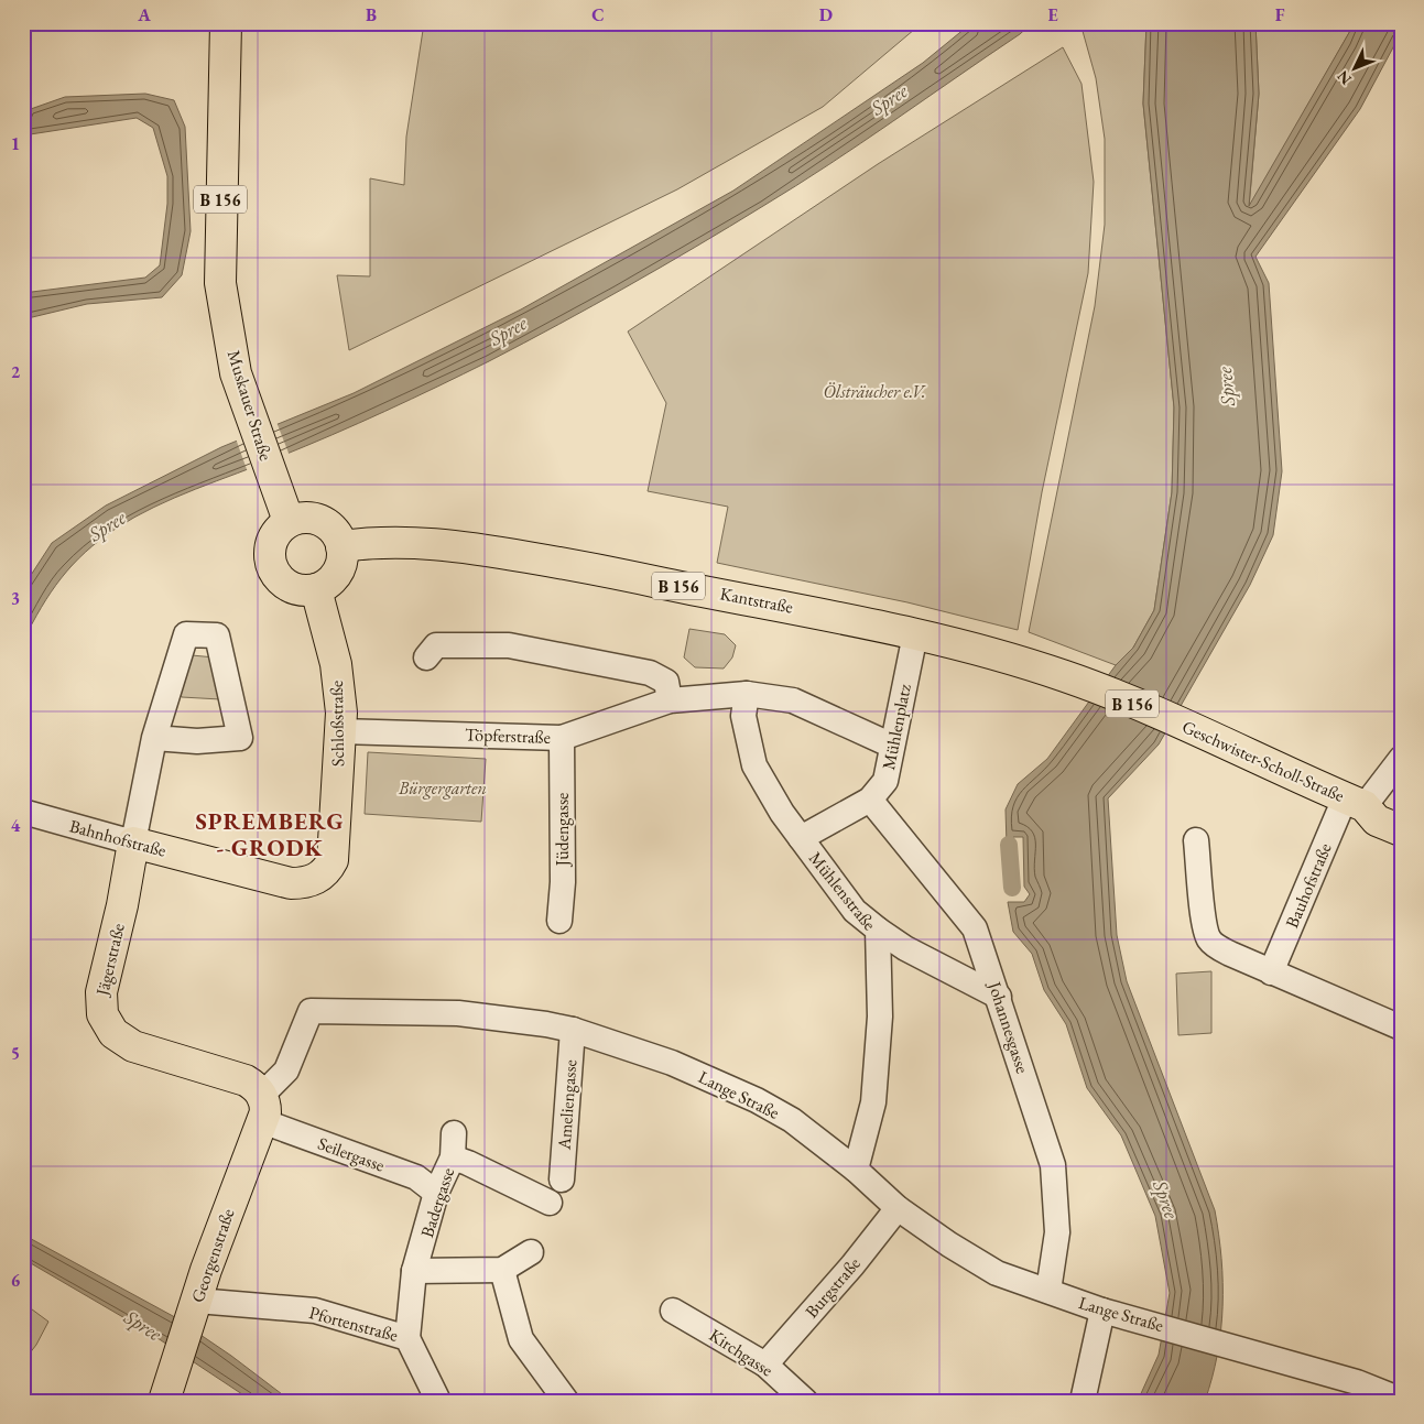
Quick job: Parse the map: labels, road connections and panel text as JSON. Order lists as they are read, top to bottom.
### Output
{
  "streets": {
    "main road": [
      "B 156",
      "Muskauer Straße",
      "Kantstraße",
      "Schloßstraße",
      "Geschwister-Scholl-Straße",
      "Bahnhofstraße",
      "Jägerstraße",
      "Georgenstraße"
    ],
    "street": [
      "Mühlenplatz",
      "Töpferstraße",
      "Jüdengasse",
      "Bauhofstraße",
      "Mühlenstraße",
      "Johannesgasse",
      "Lange Straße",
      "Ameliengasse",
      "Seilergasse",
      "Badergasse",
      "Burgstraße",
      "Pfortenstraße",
      "Kirchgasse"
    ]
  },
  "crossings": [
    ["Muskauer Straße", "Kantstraße"],
    ["Muskauer Straße", "Schloßstraße"],
    ["Kantstraße", "Schloßstraße"],
    ["Kantstraße", "Mühlenplatz"],
    ["Kantstraße", "Geschwister-Scholl-Straße"],
    ["Schloßstraße", "Töpferstraße"],
    ["Schloßstraße", "Bahnhofstraße"],
    ["Mühlenplatz", "Töpferstraße"],
    ["Mühlenplatz", "Mühlenstraße"],
    ["Mühlenplatz", "Johannesgasse"],
    ["Töpferstraße", "Jüdengasse"],
    ["Töpferstraße", "Mühlenstraße"],
    ["Geschwister-Scholl-Straße", "Bauhofstraße"],
    ["Bahnhofstraße", "Jägerstraße"],
    ["Mühlenstraße", "Lange Straße"],
    ["Jägerstraße", "Lange Straße"],
    ["Jägerstraße", "Seilergasse"],
    ["Jägerstraße", "Georgenstraße"],
    ["Johannesgasse", "Lange Straße"],
    ["Lange Straße", "Ameliengasse"],
    ["Lange Straße", "Seilergasse"],
    ["Lange Straße", "Georgenstraße"],
    ["Lange Straße", "Burgstraße"],
    ["Seilergasse", "Badergasse"],
    ["Seilergasse", "Georgenstraße"],
    ["Badergasse", "Pfortenstraße"],
    ["Georgenstraße", "Pfortenstraße"],
    ["Burgstraße", "Kirchgasse"]
  ],
  "districts": ["SPREMBERG - GRODK"],
  "water": ["Spree"],
  "parks": ["Ölsträucher e.V.", "Bürgergarten"],
  "north": "bottom left",
  "grid": {
    "columns": [
      "A",
      "B",
      "C",
      "D",
      "E",
      "F"
    ],
    "rows": [
      "1",
      "2",
      "3",
      "4",
      "5",
      "6"
    ]
  }
}
